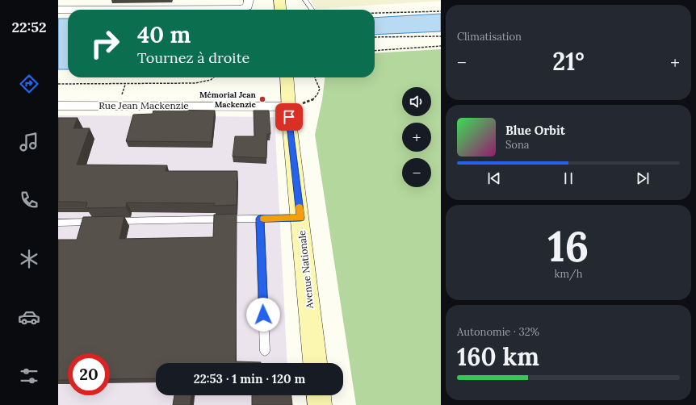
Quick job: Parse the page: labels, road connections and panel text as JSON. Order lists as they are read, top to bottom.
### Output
{
  "streets": {
    "main road": ["Avenue Nationale"],
    "street": ["Rue Jean Mackenzie"]
  },
  "crossings": [
    ["Rue Jean Mackenzie", "Avenue Nationale"]
  ],
  "places": ["Mémorial Jean Mackenzie"],
  "page": {
    "tabs": "22:52",
    "tile": [
      "Climatisation",
      ["16", "km/h"],
      ["Autonomie · 32%", "160 km"]
    ],
    "turn": ["40 m", "Tournez à droite"],
    "heat": ["−", "21°", "+"],
    "map_buttons": ["+", "−"],
    "song": ["Blue Orbit", "Sona"],
    "limit": "20",
    "trip": "22:53 · 1 min · 120 m"
  }
}
